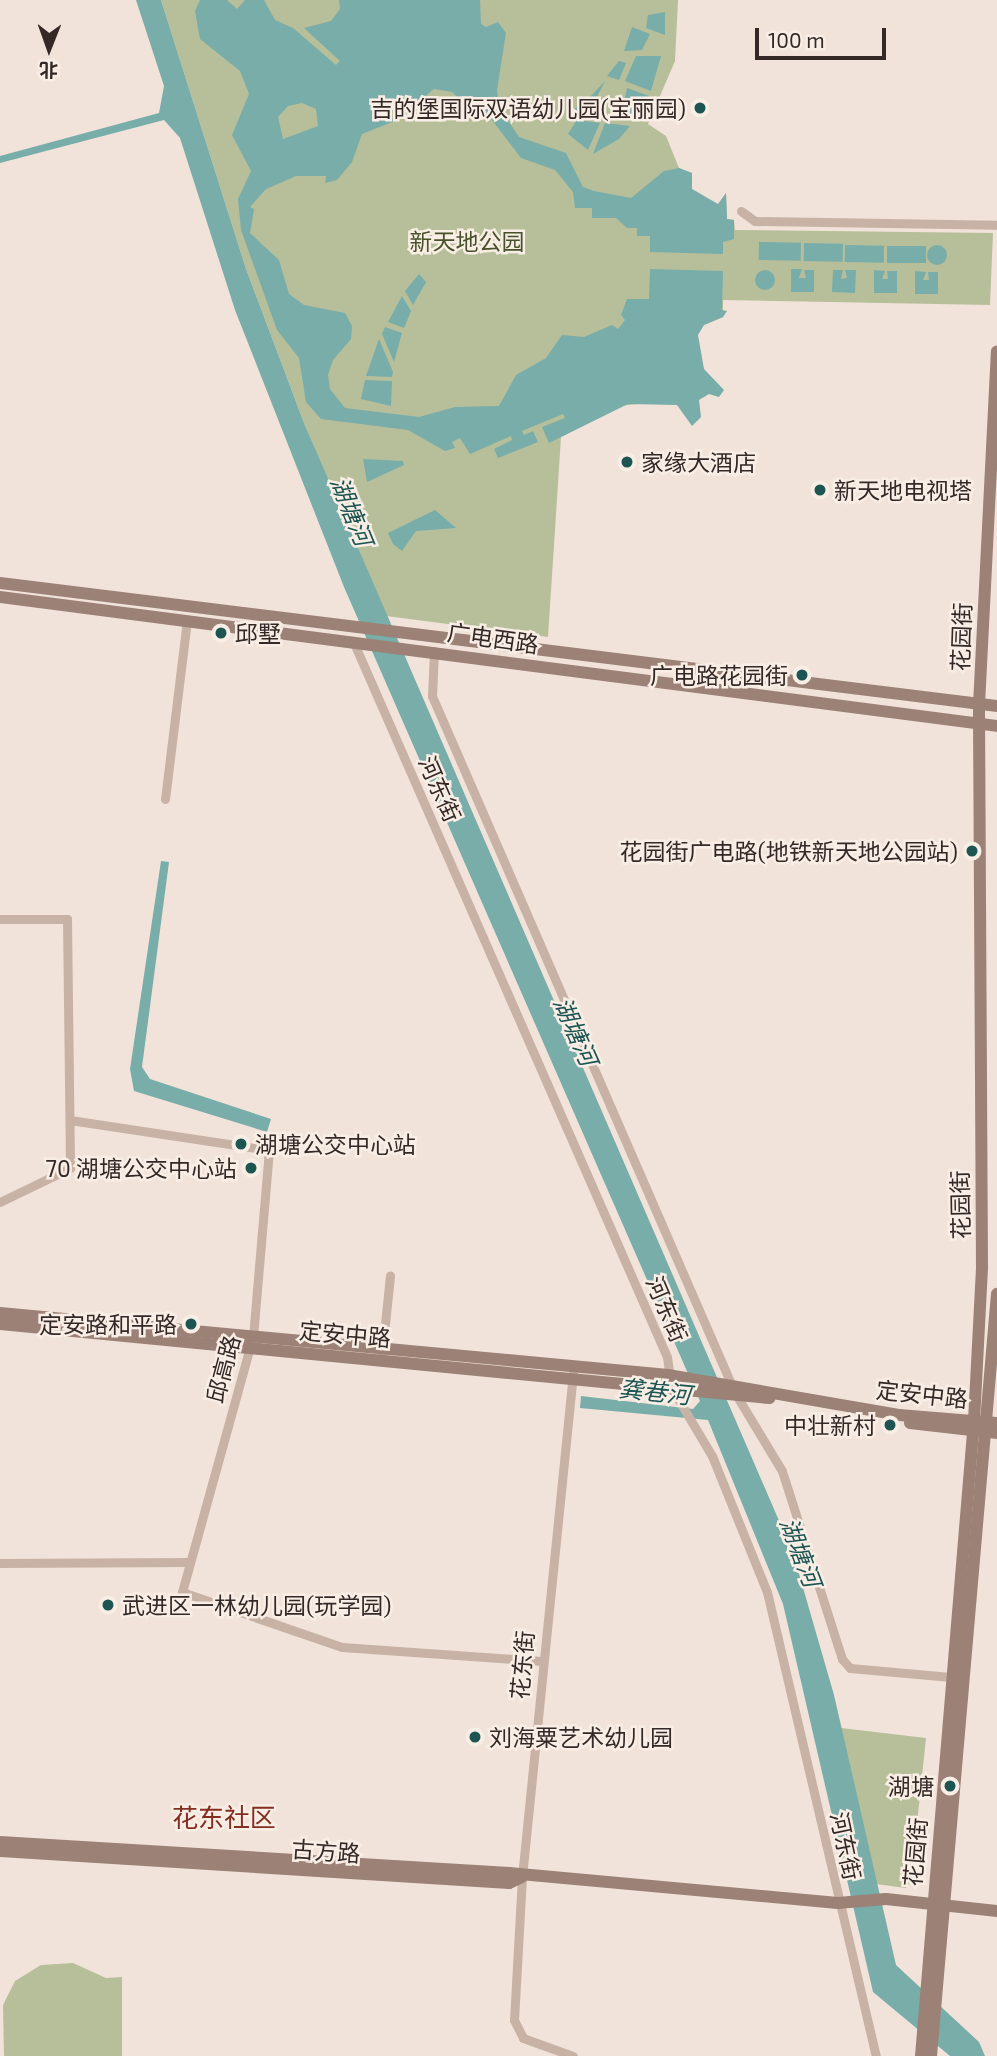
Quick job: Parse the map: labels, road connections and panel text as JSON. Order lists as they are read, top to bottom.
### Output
{
  "streets": {
    "main road": [
      "花园街",
      "广电西路",
      "定安中路",
      "古方路"
    ],
    "street": ["河东街", "邱高路", "花东街"]
  },
  "crossings": [
    ["花园街", "广电西路"],
    ["花园街", "定安中路"],
    ["花园街", "古方路"],
    ["广电西路", "河东街"],
    ["河东街", "定安中路"],
    ["河东街", "古方路"],
    ["定安中路", "邱高路"],
    ["定安中路", "花东街"],
    ["邱高路", "花东街"],
    ["花东街", "古方路"]
  ],
  "districts": ["花东社区"],
  "water": ["湖塘河", "龚巷河"],
  "parks": ["新天地公园"],
  "places": [
    "吉的堡国际双语幼儿园(宝丽园)",
    "家缘大酒店",
    "新天地电视塔",
    "邱墅",
    "广电路花园街",
    "花园街广电路(地铁新天地公园站)",
    "湖塘公交中心站",
    "70 湖塘公交中心站",
    "定安路和平路",
    "中壮新村",
    "武进区一林幼儿园(玩学园)",
    "刘海粟艺术幼儿园",
    "湖塘"
  ],
  "scale_bar": "100 m",
  "north": "bottom"
}
